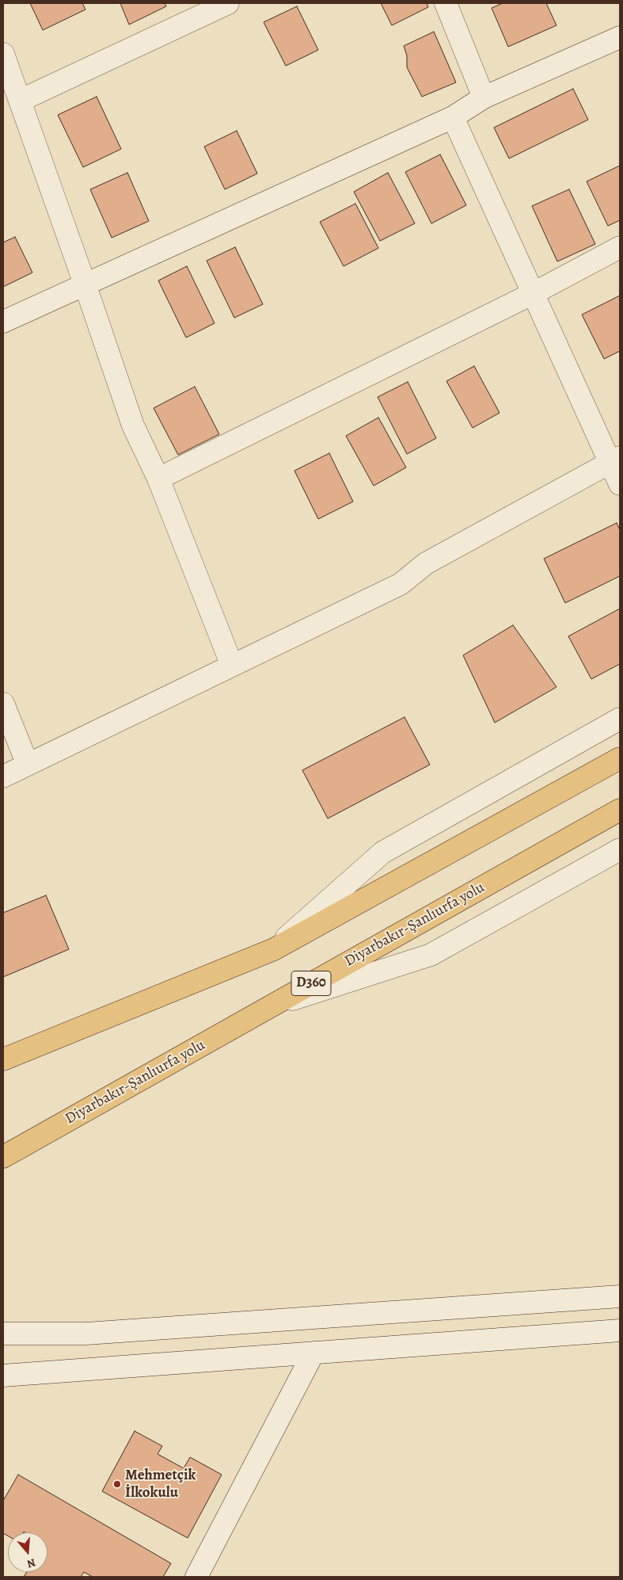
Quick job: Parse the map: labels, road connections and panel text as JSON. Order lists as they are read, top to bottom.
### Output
{
  "streets": {
    "highway": ["Diyarbakır-Şanlıurfa yolu", "D360"]
  },
  "places": ["Mehmetçik İlkokulu"],
  "north": "bottom"
}
